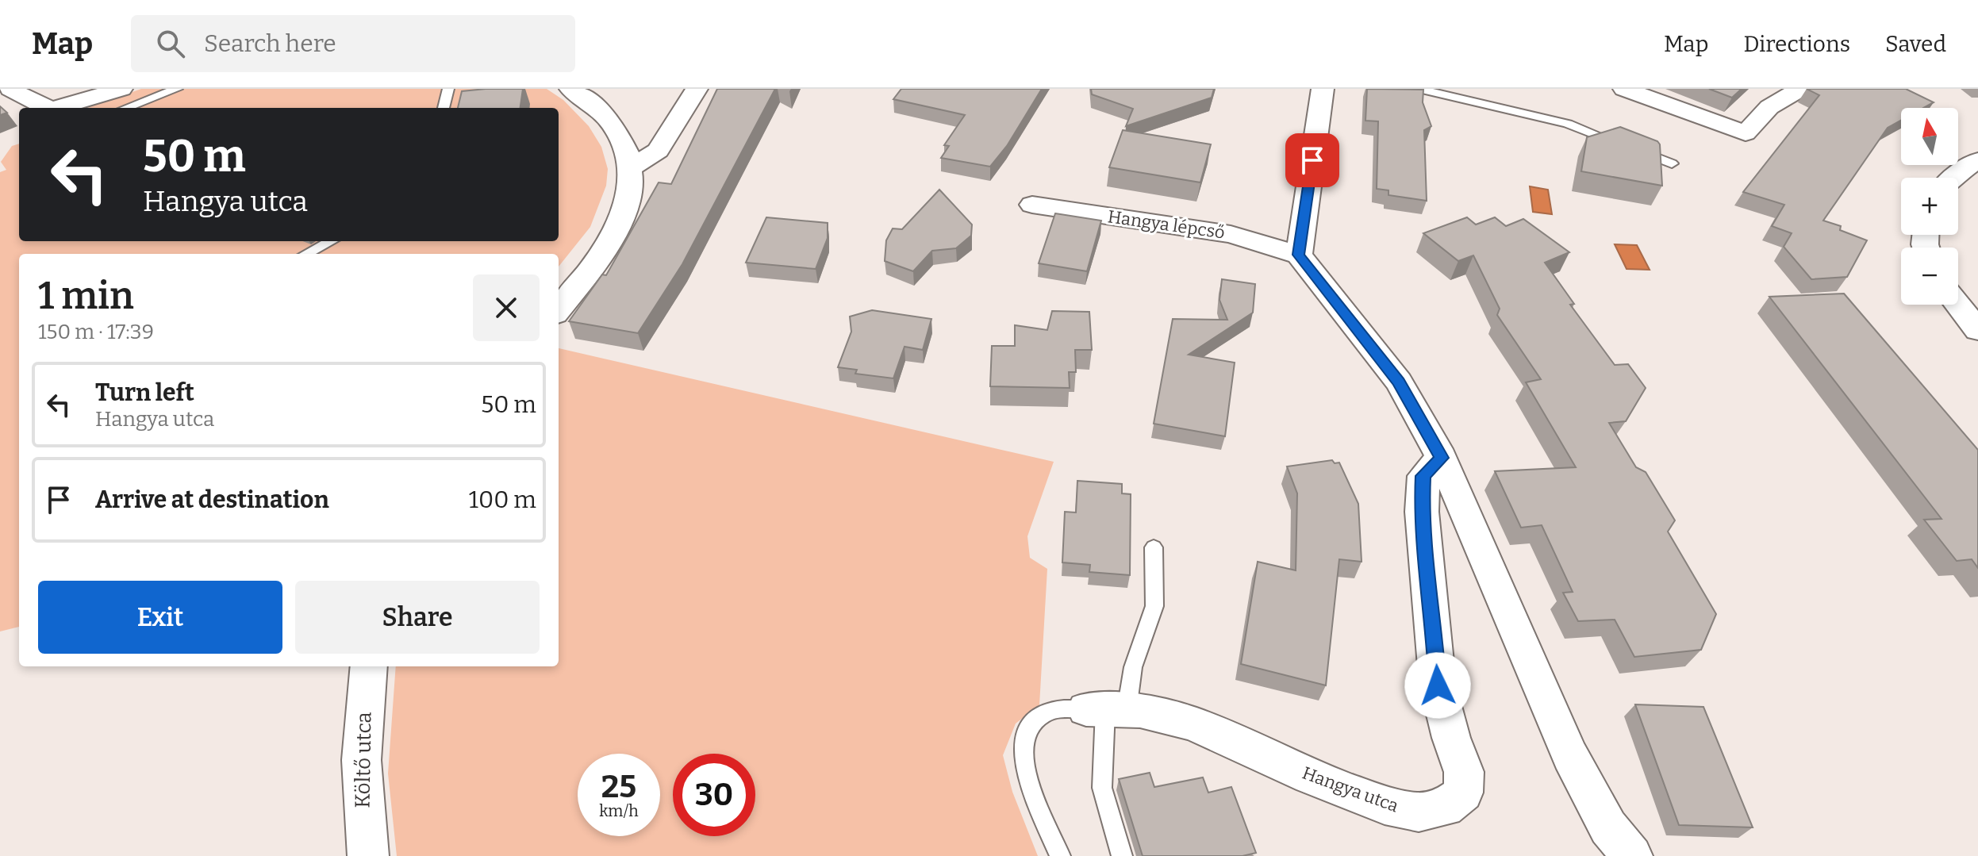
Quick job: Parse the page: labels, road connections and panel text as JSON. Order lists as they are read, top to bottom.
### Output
{
  "streets": {
    "street": ["Hangya lépcső", "Költő utca", "Hangya utca"]
  },
  "north": "top",
  "page": {
    "header": "Map",
    "search": "Search here",
    "nav": ["Map", "Directions", "Saved"],
    "map_buttons": ["+", "−"],
    "turn": ["50 m", "Hangya utca"],
    "heading": ["1 min", "150 m · 17:39"],
    "list": [
      {
        "name": "Turn left",
        "note": "Hangya utca",
        "value": "50 m"
      },
      {
        "name": "Arrive at destination",
        "value": "100 m"
      }
    ],
    "buttons": ["Exit", "Share"],
    "speed": "25 km/h",
    "limit": "30"
  }
}
